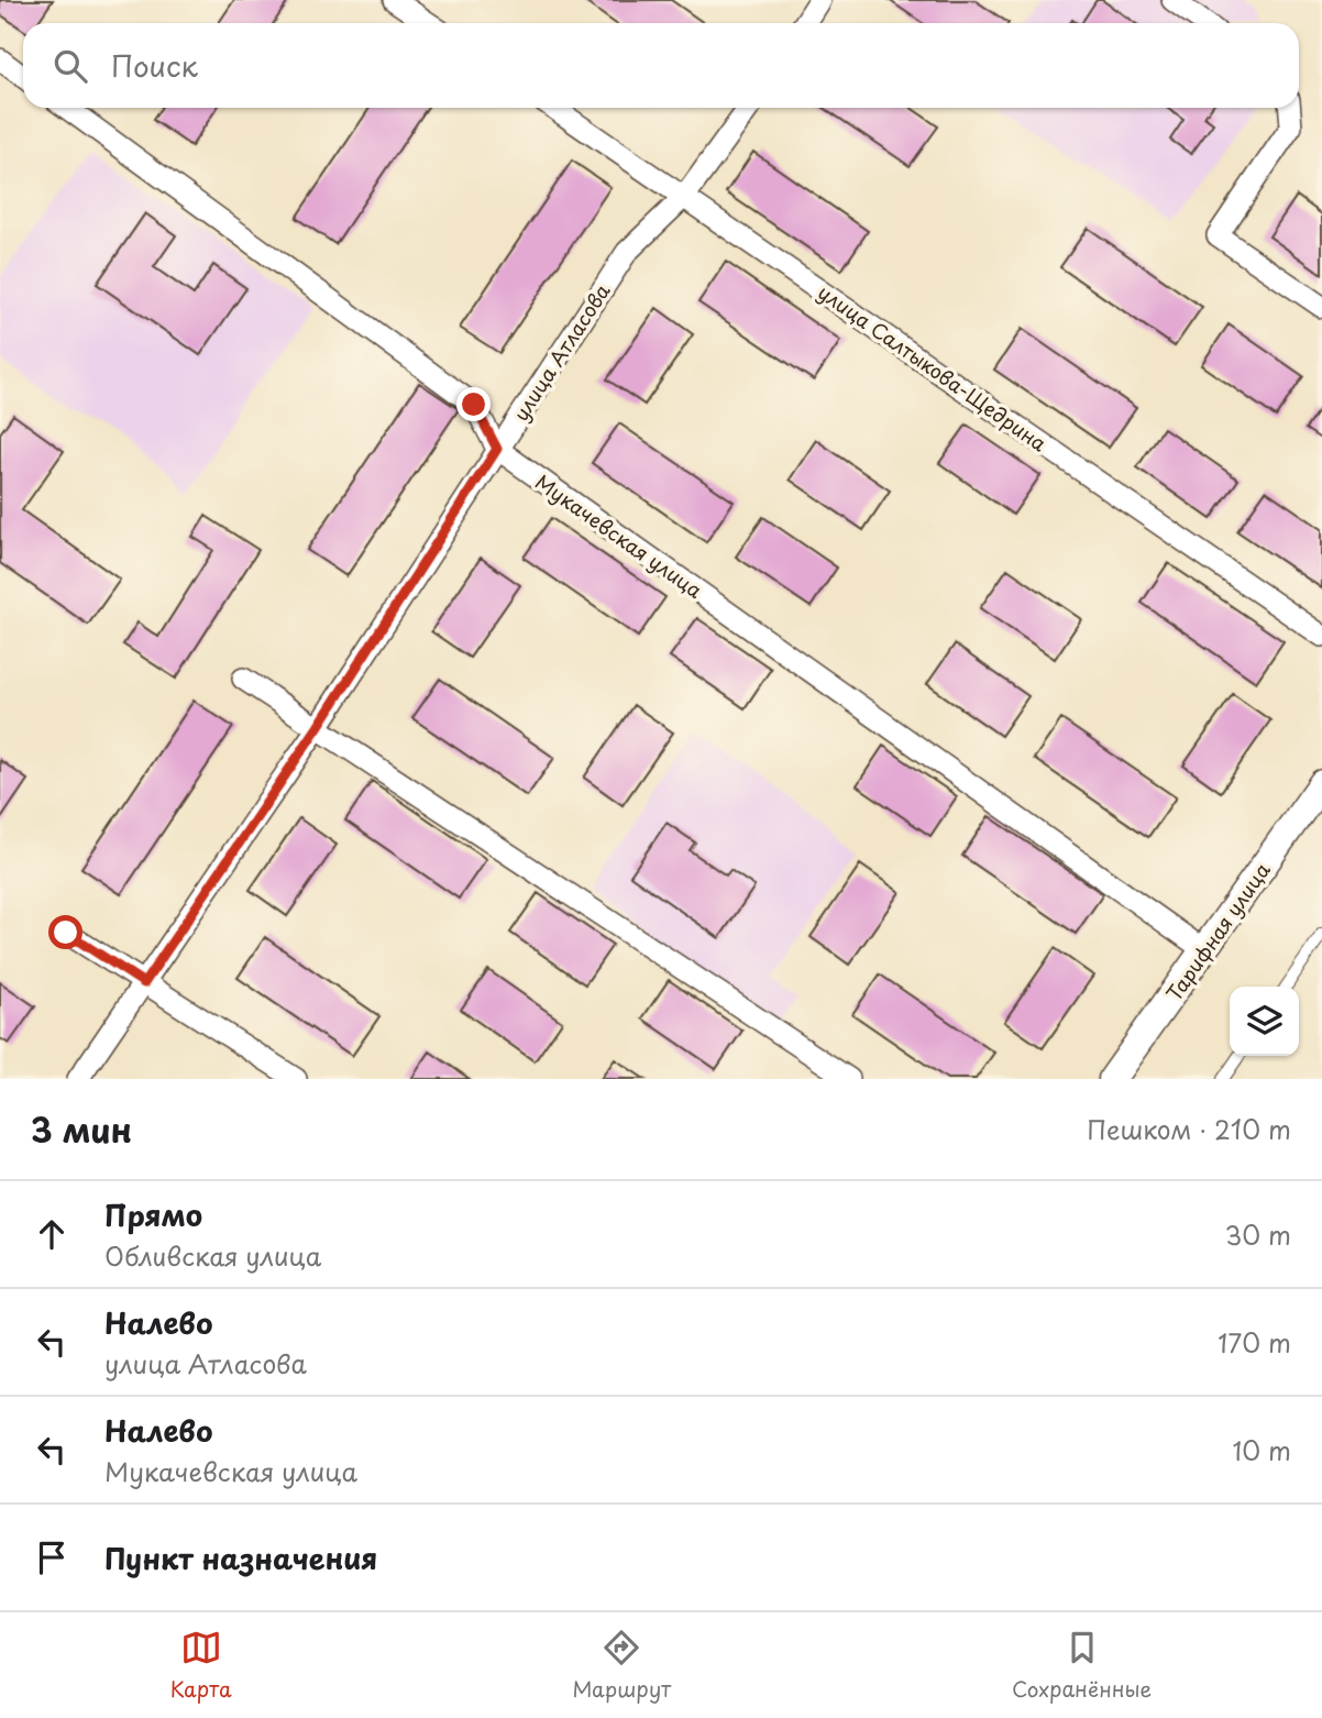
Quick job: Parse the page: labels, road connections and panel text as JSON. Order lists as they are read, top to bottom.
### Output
{
  "streets": {
    "street": [
      "улица Атласова",
      "улица Салтыкова-Щедрина",
      "Мукачевская улица",
      "Тарифная улица"
    ]
  },
  "crossings": [
    ["улица Атласова", "улица Салтыкова-Щедрина"],
    ["улица Атласова", "Мукачевская улица"],
    ["Мукачевская улица", "Тарифная улица"]
  ],
  "page": {
    "search": "Поиск",
    "heading": ["3 мин", "Пешком · 210 m"],
    "list": [
      ["Прямо", "Обливская улица", "30 m"],
      ["Налево", "улица Атласова", "170 m"],
      ["Налево", "Мукачевская улица", "10 m"],
      "Пункт назначения"
    ],
    "nav": ["Карта", "Маршрут", "Сохранённые"]
  }
}
